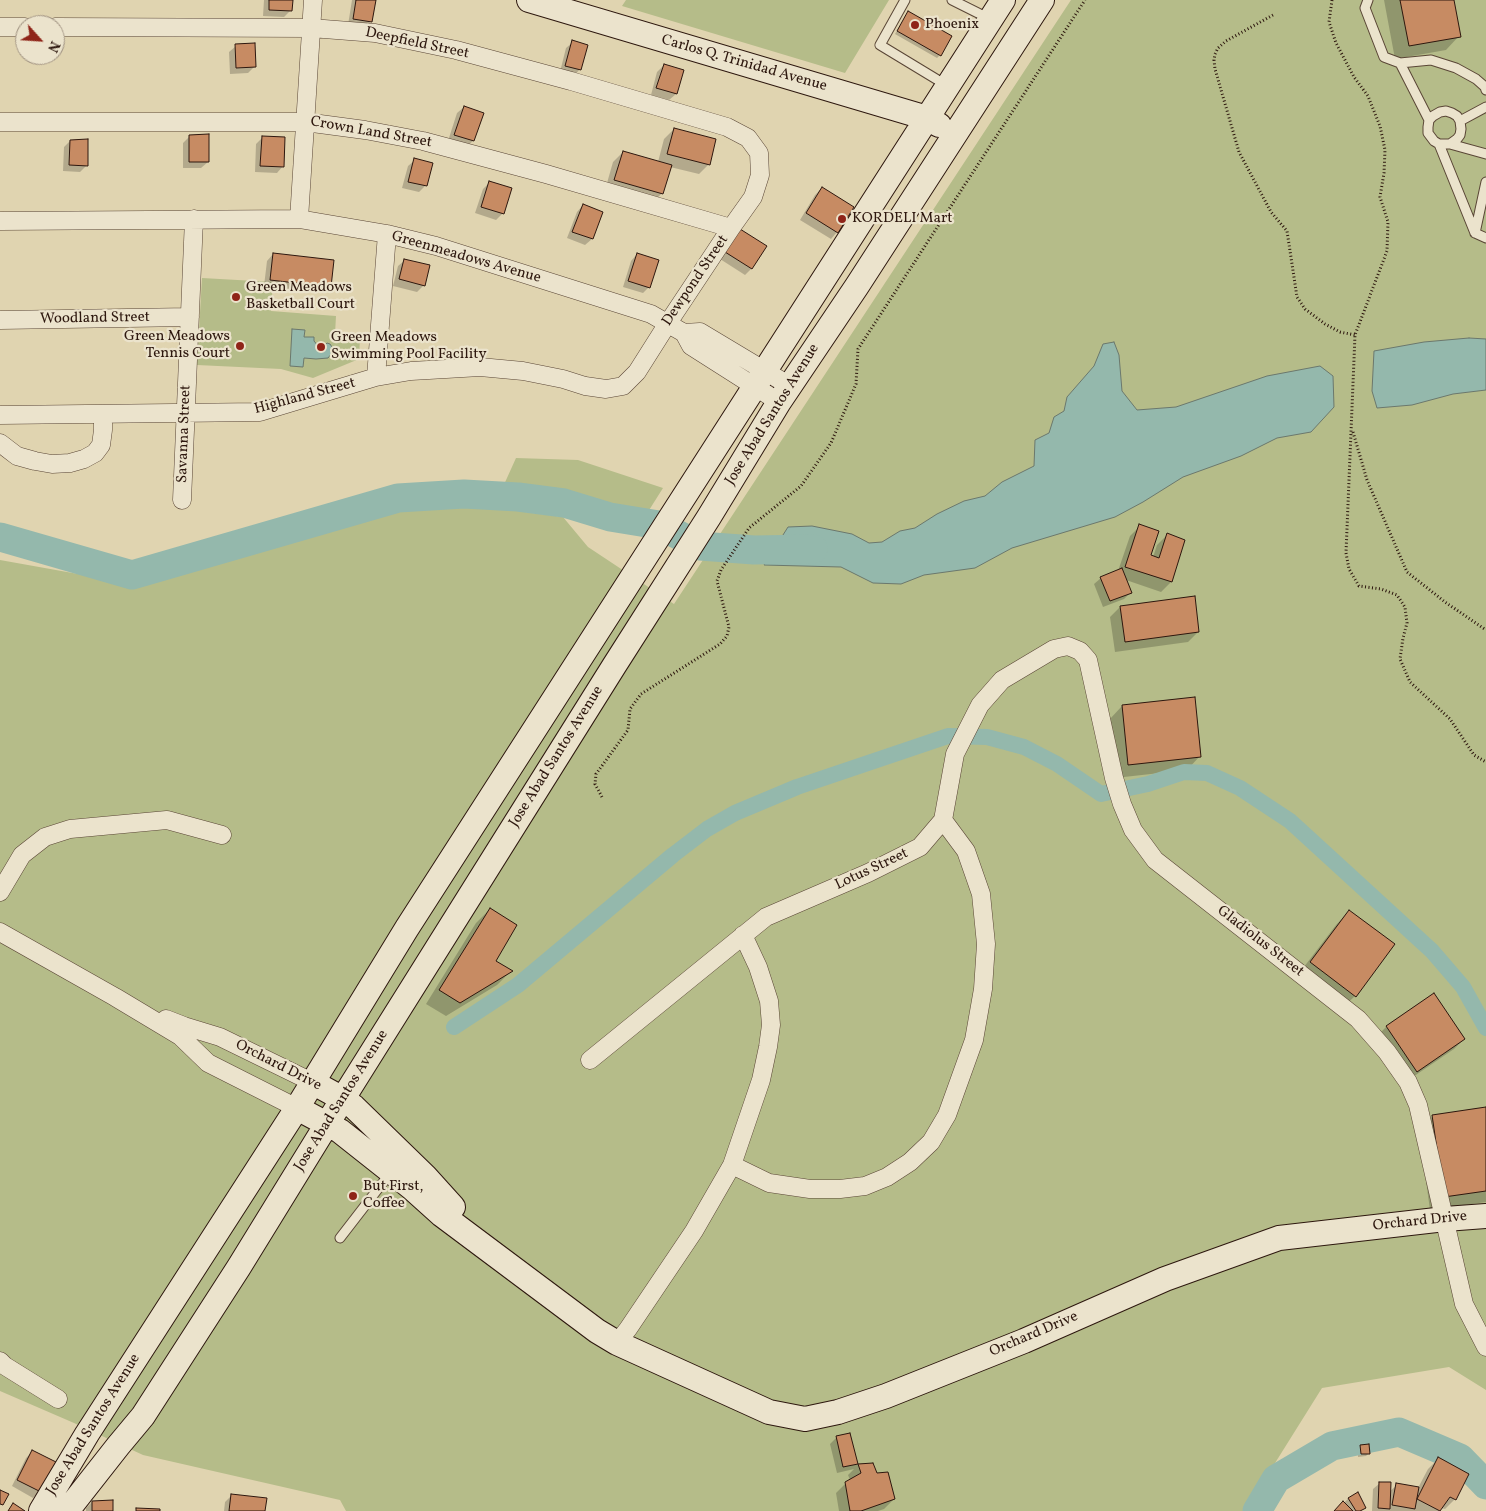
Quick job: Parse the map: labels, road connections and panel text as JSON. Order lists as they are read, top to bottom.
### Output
{
  "streets": {
    "main road": ["Carlos Q. Trinidad Avenue", "Jose Abad Santos Avenue", "Orchard Drive"],
    "street": [
      "Deepfield Street",
      "Crown Land Street",
      "Greenmeadows Avenue",
      "Dewpond Street",
      "Woodland Street",
      "Highland Street",
      "Savanna Street",
      "Lotus Street",
      "Gladiolus Street"
    ]
  },
  "crossings": [
    ["Deepfield Street", "Dewpond Street"],
    ["Carlos Q. Trinidad Avenue", "Jose Abad Santos Avenue"],
    ["Crown Land Street", "Dewpond Street"],
    ["Greenmeadows Avenue", "Dewpond Street"],
    ["Greenmeadows Avenue", "Jose Abad Santos Avenue"],
    ["Greenmeadows Avenue", "Savanna Street"],
    ["Dewpond Street", "Highland Street"],
    ["Woodland Street", "Savanna Street"],
    ["Highland Street", "Savanna Street"],
    ["Jose Abad Santos Avenue", "Orchard Drive"],
    ["Lotus Street", "Gladiolus Street"],
    ["Gladiolus Street", "Orchard Drive"]
  ],
  "places": [
    "Phoenix",
    "KORDELI Mart",
    "Green Meadows Basketball Court",
    "Green Meadows Tennis Court",
    "Green Meadows Swimming Pool Facility",
    "But First, Coffee"
  ],
  "north": "bottom right"
}
